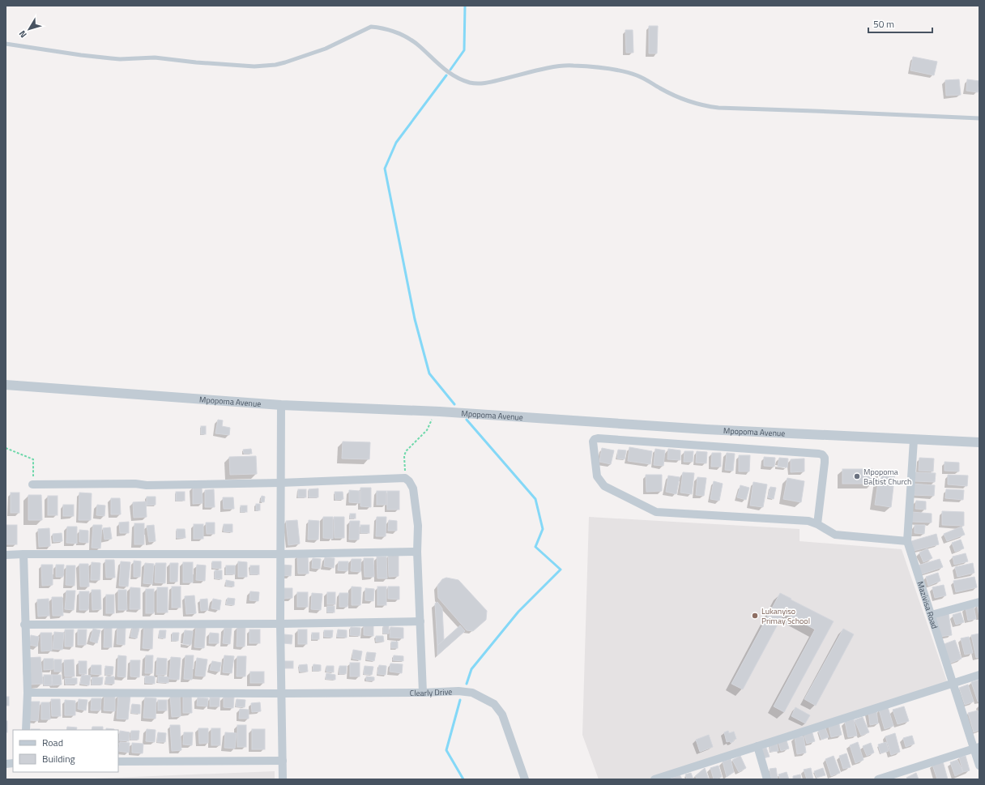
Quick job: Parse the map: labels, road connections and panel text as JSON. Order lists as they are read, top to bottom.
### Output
{
  "streets": {
    "street": ["Mpopoma Avenue", "Mazivisa Road", "Clearly Drive"]
  },
  "crossings": [
    ["Mpopoma Avenue", "Mazivisa Road"]
  ],
  "places": ["Mpopoma Ba[tist Church", "Lukanyiso Primay School"],
  "legend": ["Road", "Building"],
  "scale_bar": "50 m",
  "north": "bottom left"
}
